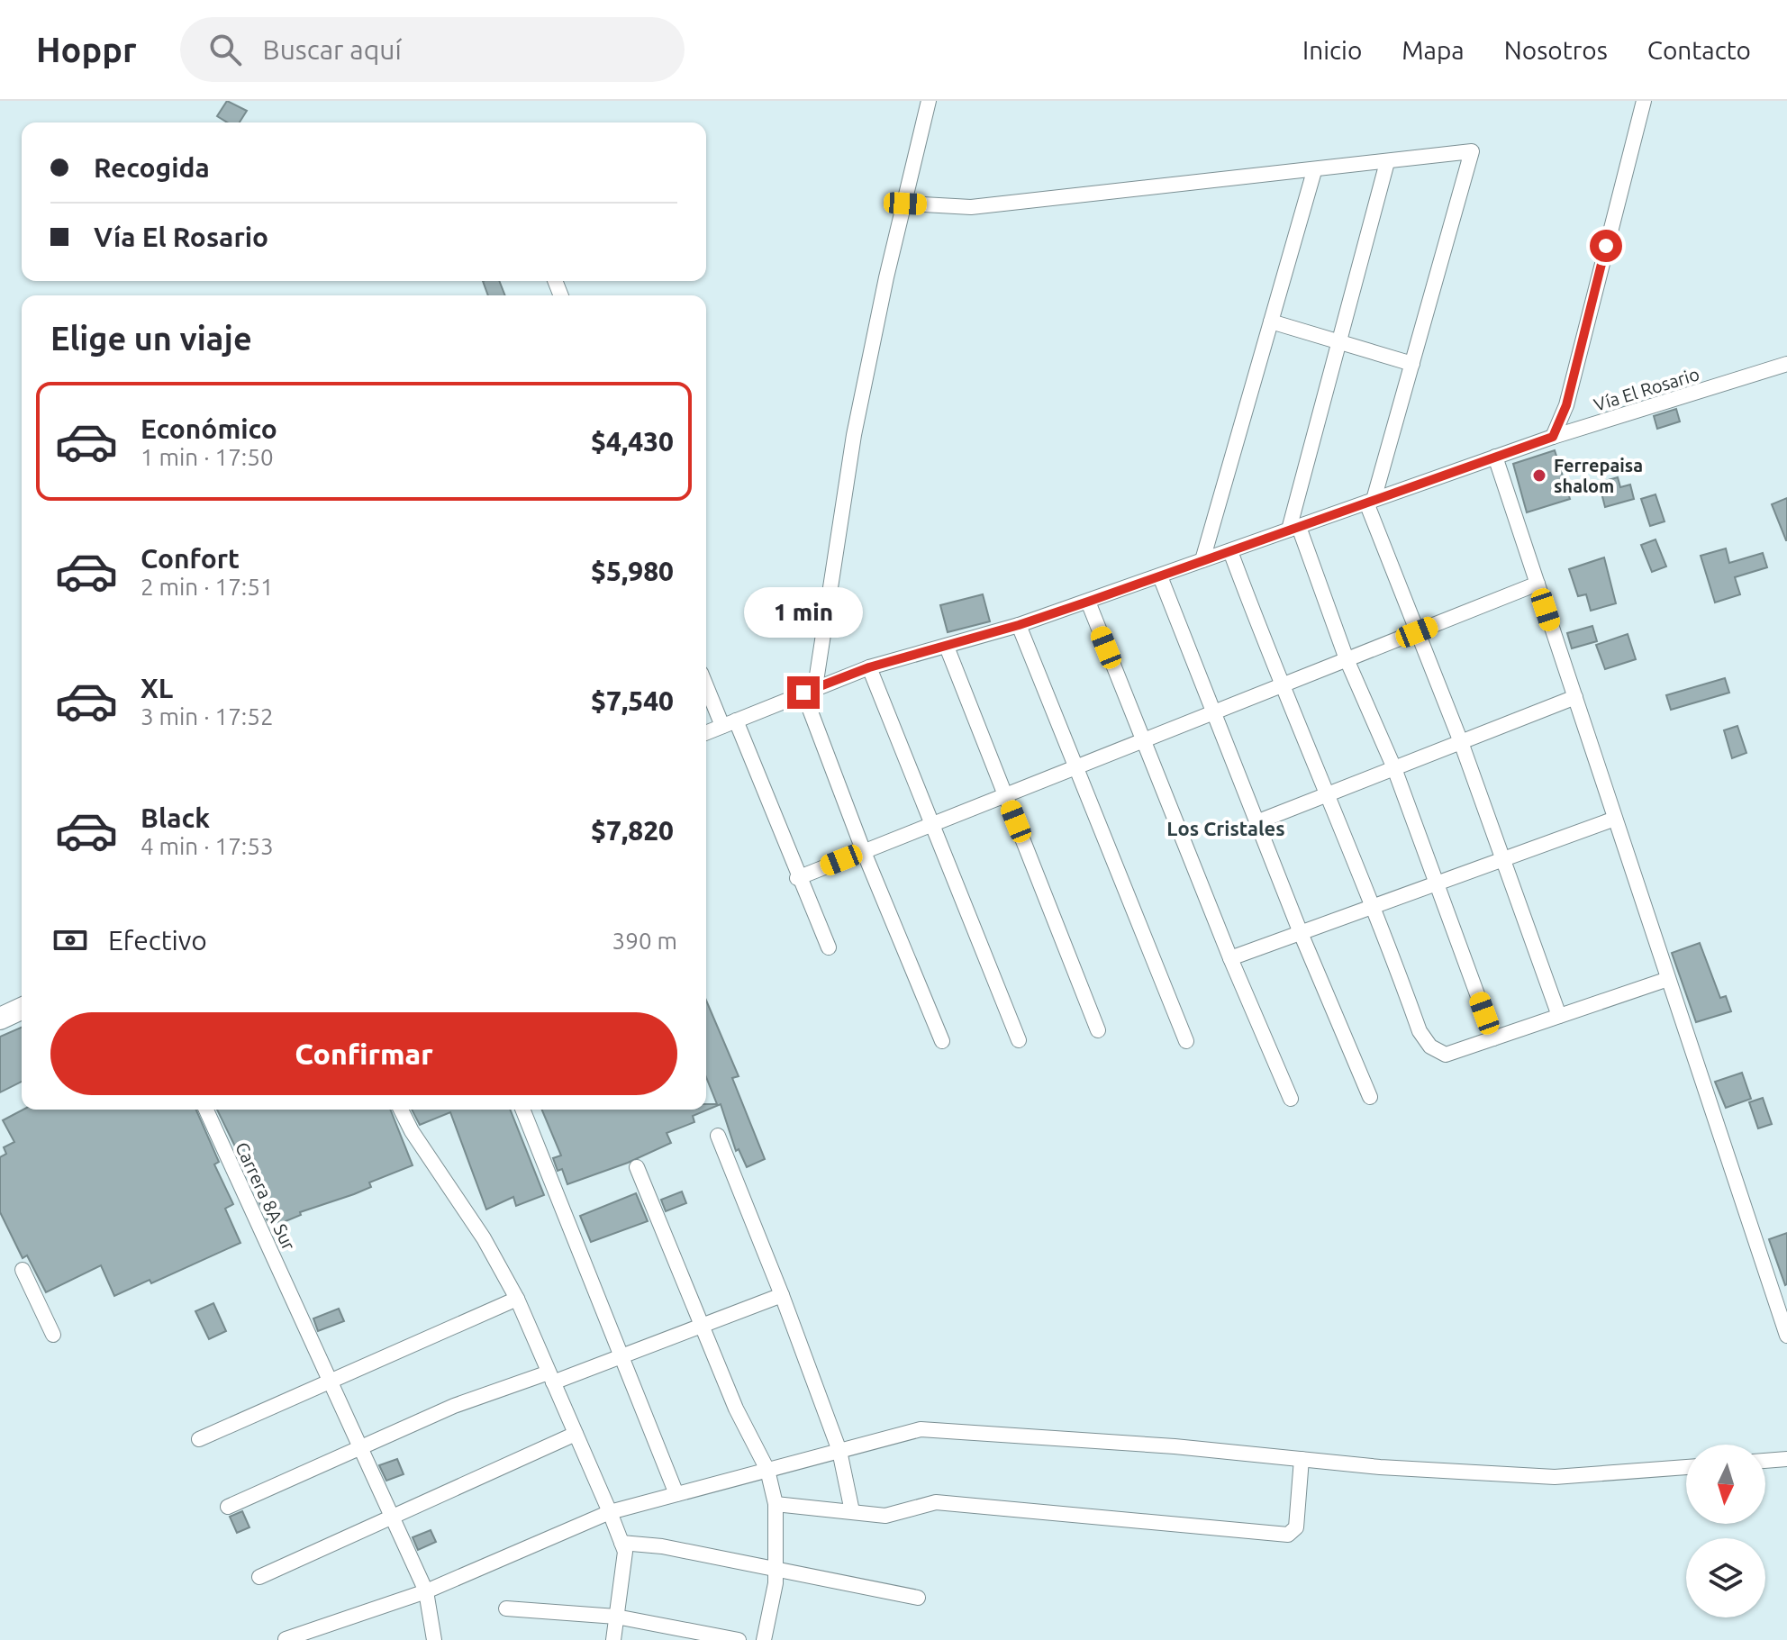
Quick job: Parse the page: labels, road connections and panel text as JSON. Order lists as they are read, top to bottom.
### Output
{
  "streets": {
    "street": ["Vía El Rosario", "Carrera 8A Sur"]
  },
  "districts": ["Los Cristales"],
  "places": ["Ferrepaisa shalom"],
  "north": "bottom",
  "page": {
    "header": "Hoppr",
    "search": "Buscar aquí",
    "nav": [
      "Inicio",
      "Mapa",
      "Nosotros",
      "Contacto"
    ],
    "banner": ["Recogida", "Vía El Rosario"],
    "heading": "Elige un viaje",
    "list": [
      {
        "name": "Económico",
        "note": "1 min · 17:50",
        "value": "$4,430"
      },
      {
        "name": "Confort",
        "note": "2 min · 17:51",
        "value": "$5,980"
      },
      {
        "name": "XL",
        "note": "3 min · 17:52",
        "value": "$7,540"
      },
      {
        "name": "Black",
        "note": "4 min · 17:53",
        "value": "$7,820"
      }
    ],
    "bubble": "1 min",
    "pay": ["Efectivo", "390 m"],
    "buttons": "Confirmar"
  }
}
